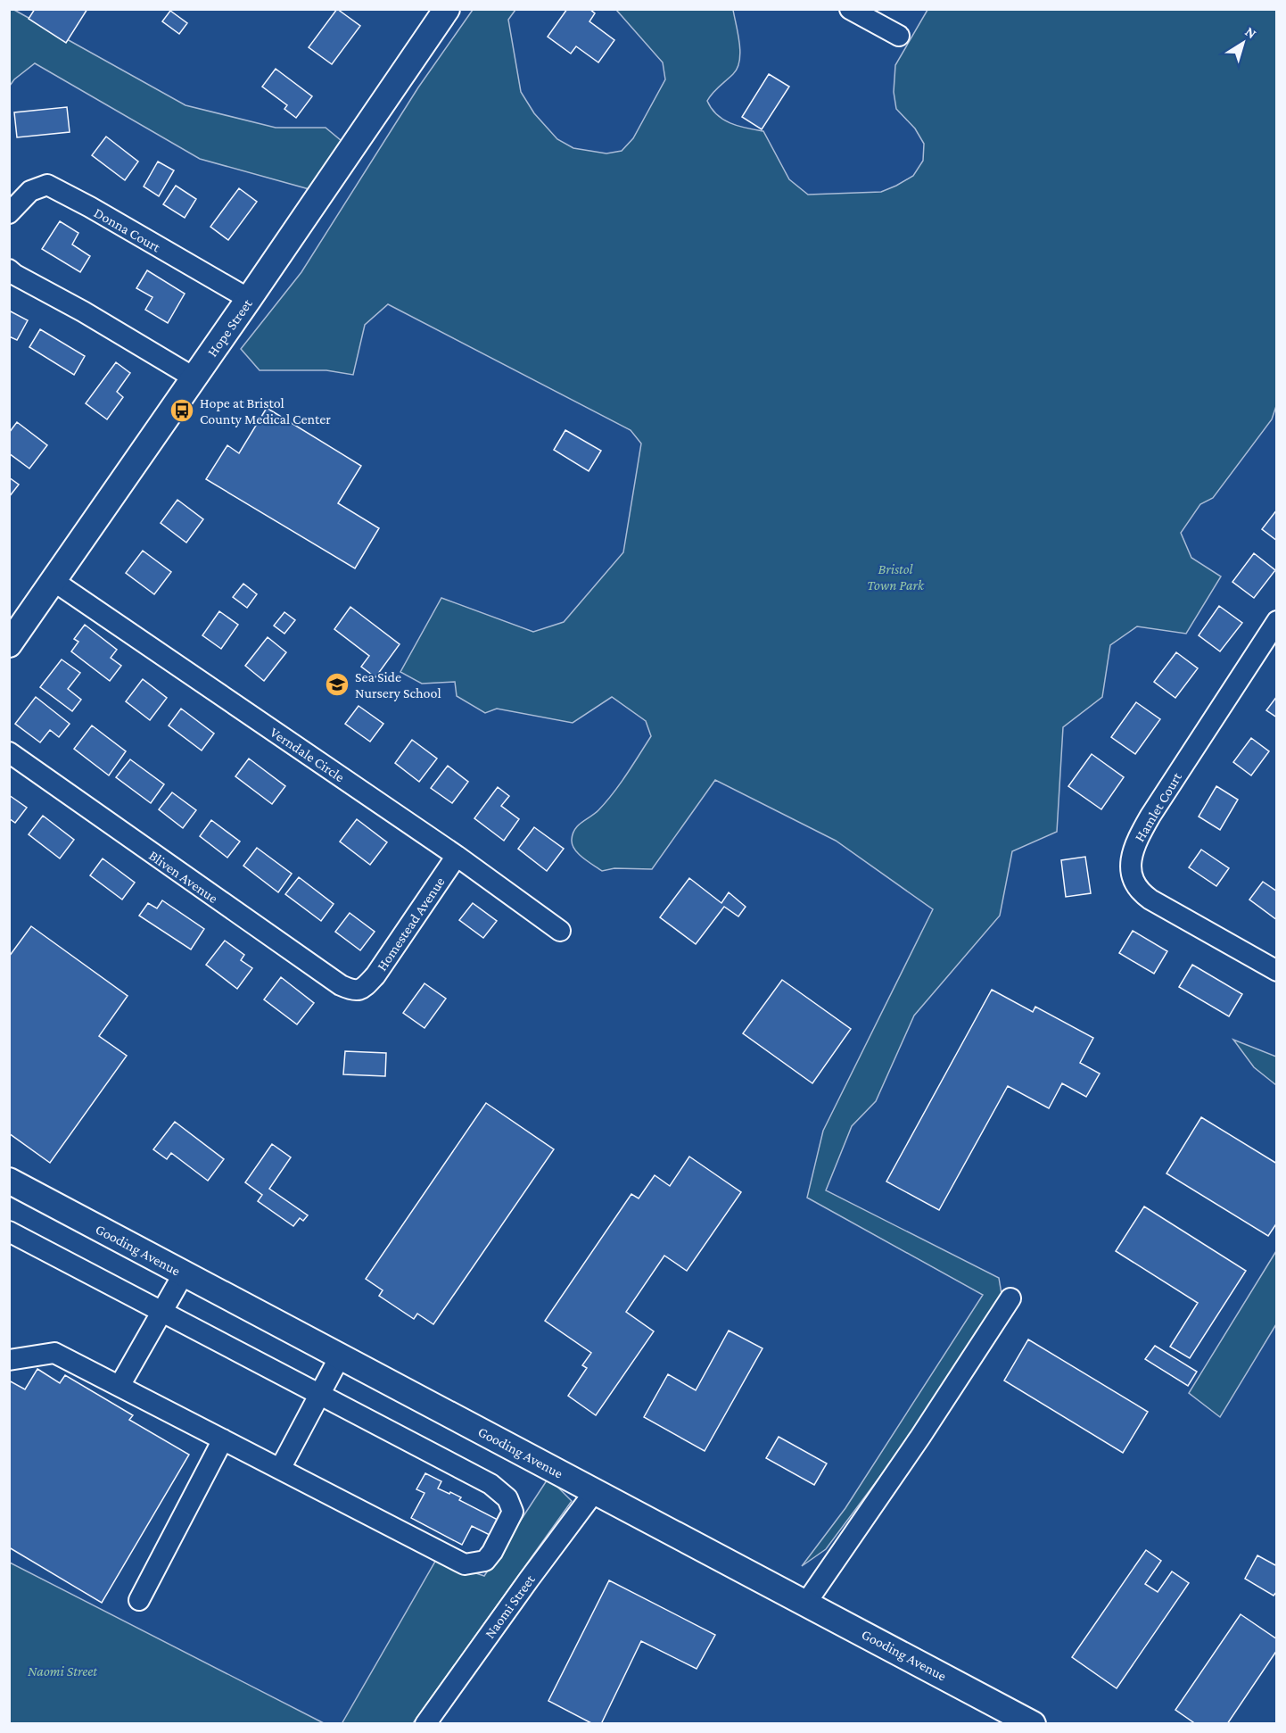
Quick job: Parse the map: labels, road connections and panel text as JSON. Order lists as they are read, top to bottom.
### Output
{
  "streets": {
    "main road": ["Hope Street", "Gooding Avenue"],
    "street": [
      "Donna Court",
      "Verndale Circle",
      "Hamlet Court",
      "Bliven Avenue",
      "Homestead Avenue",
      "Naomi Street"
    ]
  },
  "crossings": [
    ["Donna Court", "Hope Street"],
    ["Hope Street", "Verndale Circle"],
    ["Verndale Circle", "Homestead Avenue"],
    ["Bliven Avenue", "Homestead Avenue"],
    ["Gooding Avenue", "Naomi Street"]
  ],
  "parks": ["Bristol Town Park", "Naomi Street"],
  "places": {
    "bus stop": ["Hope at Bristol County Medical Center"],
    "school or university": ["Sea Side Nursery School"]
  },
  "north": "top right"
}
